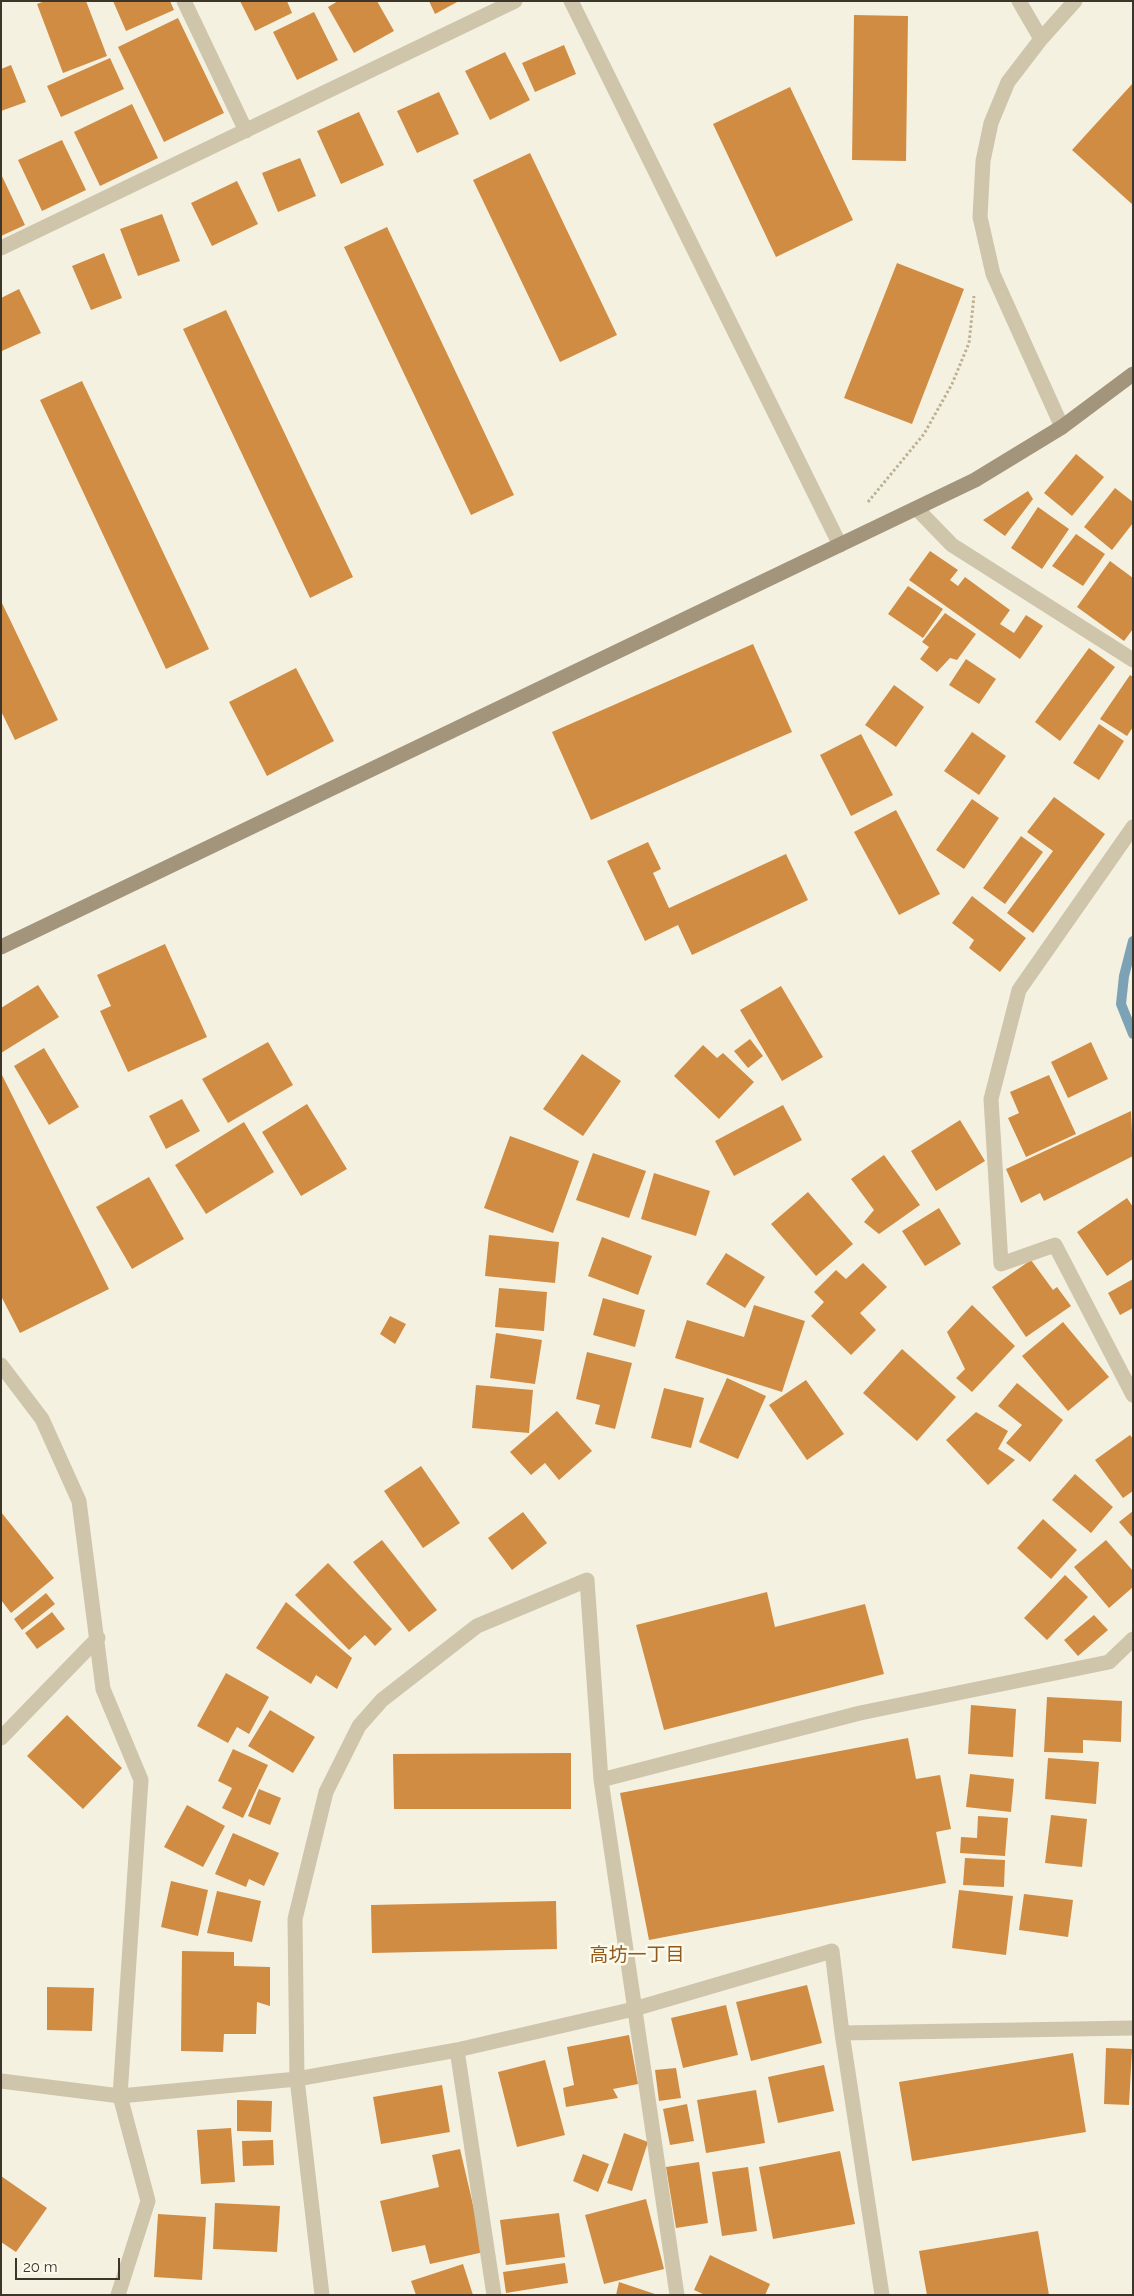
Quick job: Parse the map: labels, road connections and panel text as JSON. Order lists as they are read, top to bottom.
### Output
{
  "districts": ["高坊一丁目"],
  "scale_bar": "20 m"
}
